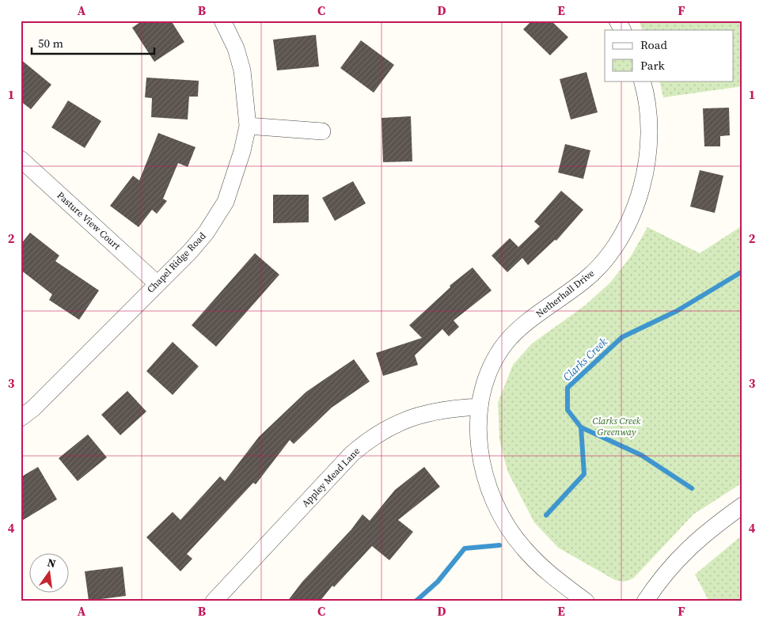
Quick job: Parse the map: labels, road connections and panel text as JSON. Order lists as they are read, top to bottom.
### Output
{
  "streets": {
    "street": [
      "Pasture View Court",
      "Chapel Ridge Road",
      "Netherhall Drive",
      "Appley Mead Lane"
    ]
  },
  "crossings": [
    ["Pasture View Court", "Chapel Ridge Road"],
    ["Netherhall Drive", "Appley Mead Lane"]
  ],
  "water": ["Clarks Creek"],
  "parks": ["Clarks Creek Greenway"],
  "legend": ["Road", "Park"],
  "scale_bar": "50 m",
  "north": "top",
  "grid": {
    "columns": [
      "A",
      "B",
      "C",
      "D",
      "E",
      "F"
    ],
    "rows": [
      "1",
      "2",
      "3",
      "4"
    ]
  }
}
